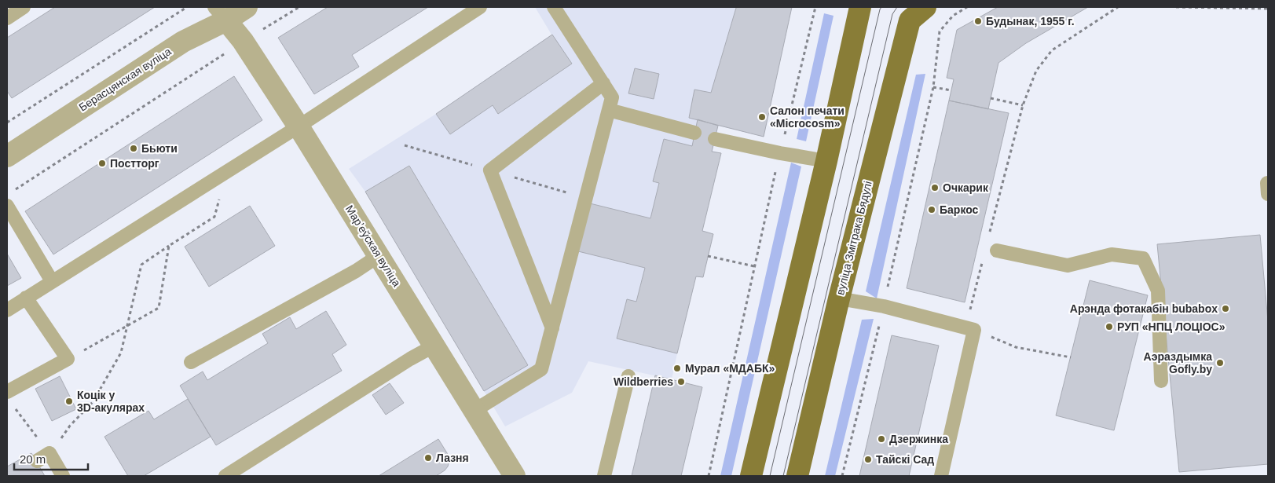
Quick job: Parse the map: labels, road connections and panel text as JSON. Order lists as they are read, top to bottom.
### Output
{
  "streets": {
    "main road": ["вуліца Змітрака Бядулі"],
    "street": ["Берасцянская вуліца", "Марʼеўская вуліца"]
  },
  "crossings": [
    ["Берасцянская вуліца", "Марʼеўская вуліца"]
  ],
  "places": [
    "Будынак, 1955 г.",
    "Салон печати «Microcosm»",
    "Бьюти",
    "Постторг",
    "Очкарик",
    "Баркос",
    "Арэнда фотакабін bubabox",
    "РУП «НПЦ ЛОЦІОС»",
    "Аэраздымка Gofly.by",
    "Мурал «МДАБК»",
    "Wildberries",
    "Коцік у 3D-акулярах",
    "Дзержинка",
    "Лазня",
    "Тайскі Сад"
  ],
  "scale_bar": "20 m"
}
